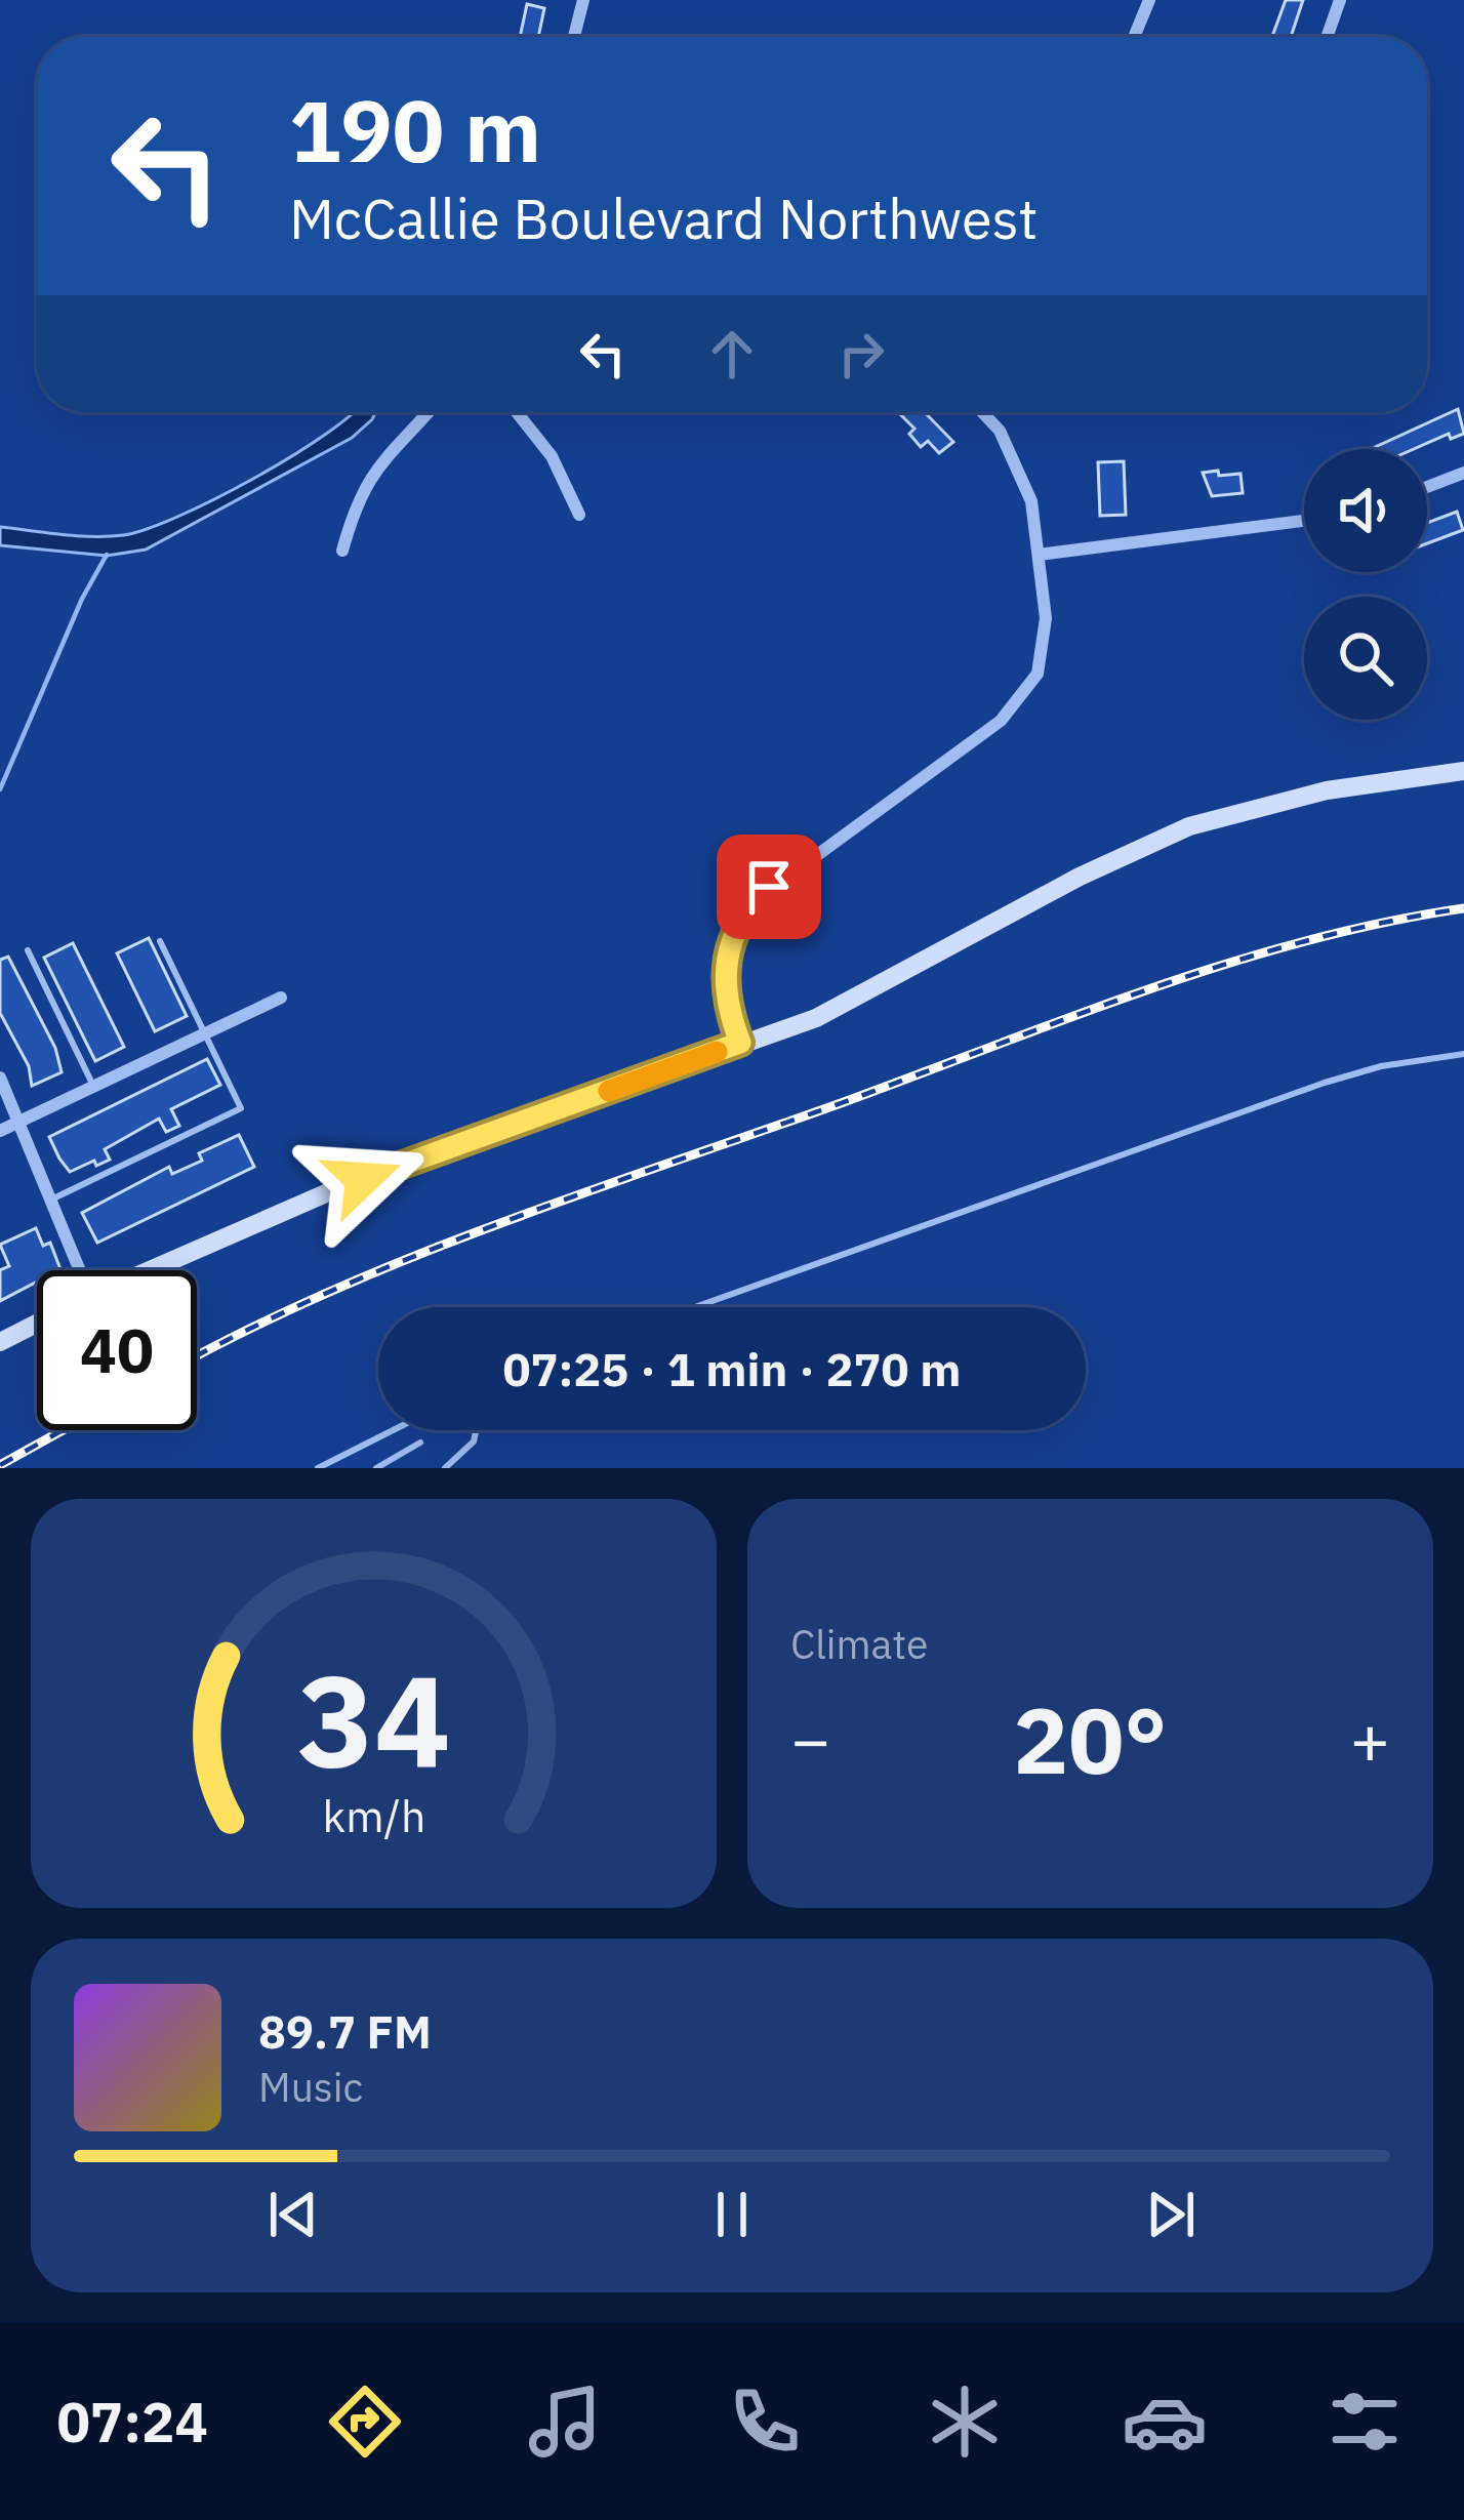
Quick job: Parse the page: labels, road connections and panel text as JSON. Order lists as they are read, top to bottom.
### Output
{
  "page": {
    "turn": ["190 m", "McCallie Boulevard Northwest"],
    "limit": "40",
    "trip": "07:25 · 1 min · 270 m",
    "tile": "Climate",
    "heat": ["−", "20°", "+"],
    "song": ["89.7 FM", "Music"],
    "tabs": "07:24",
    "gauge": ["34", "km/h"]
  }
}
